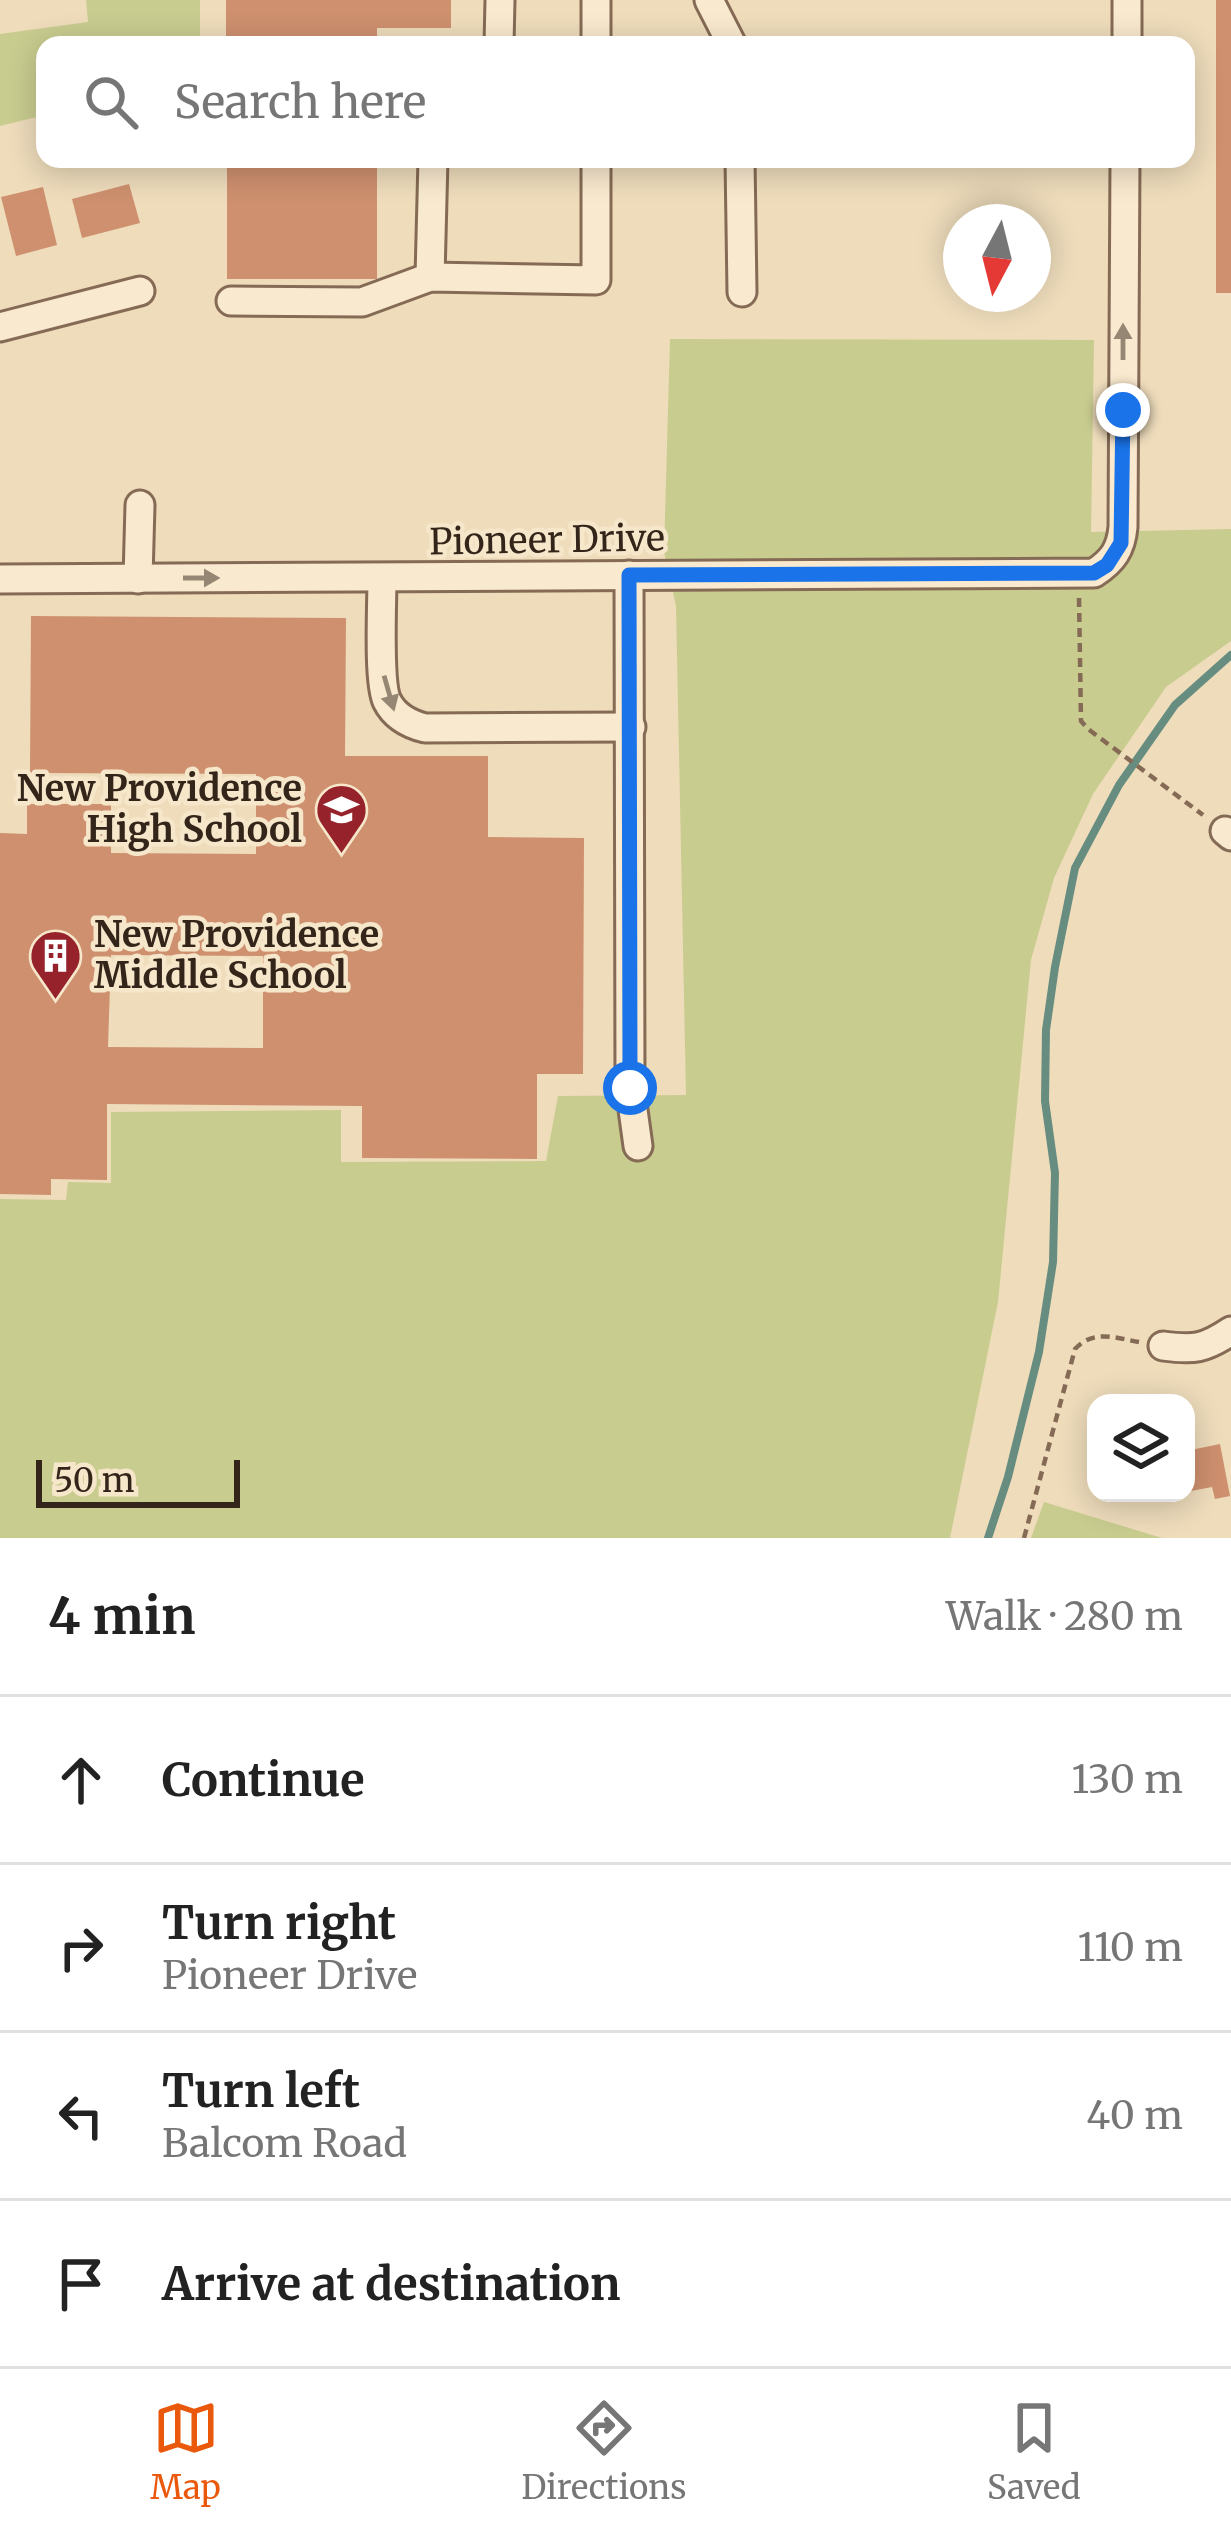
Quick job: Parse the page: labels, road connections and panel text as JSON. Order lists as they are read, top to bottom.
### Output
{
  "streets": {
    "street": ["Pioneer Drive"]
  },
  "places": {
    "school or university": ["New Providence High School"],
    "building": ["New Providence Middle School"]
  },
  "scale_bar": "50 m",
  "north": "bottom",
  "page": {
    "search": "Search here",
    "scale": "50 m",
    "heading": ["4 min", "Walk · 280 m"],
    "list": [
      ["Continue", "130 m"],
      ["Turn right", "Pioneer Drive", "110 m"],
      ["Turn left", "Balcom Road", "40 m"],
      "Arrive at destination"
    ],
    "nav": ["Map", "Directions", "Saved"]
  }
}
